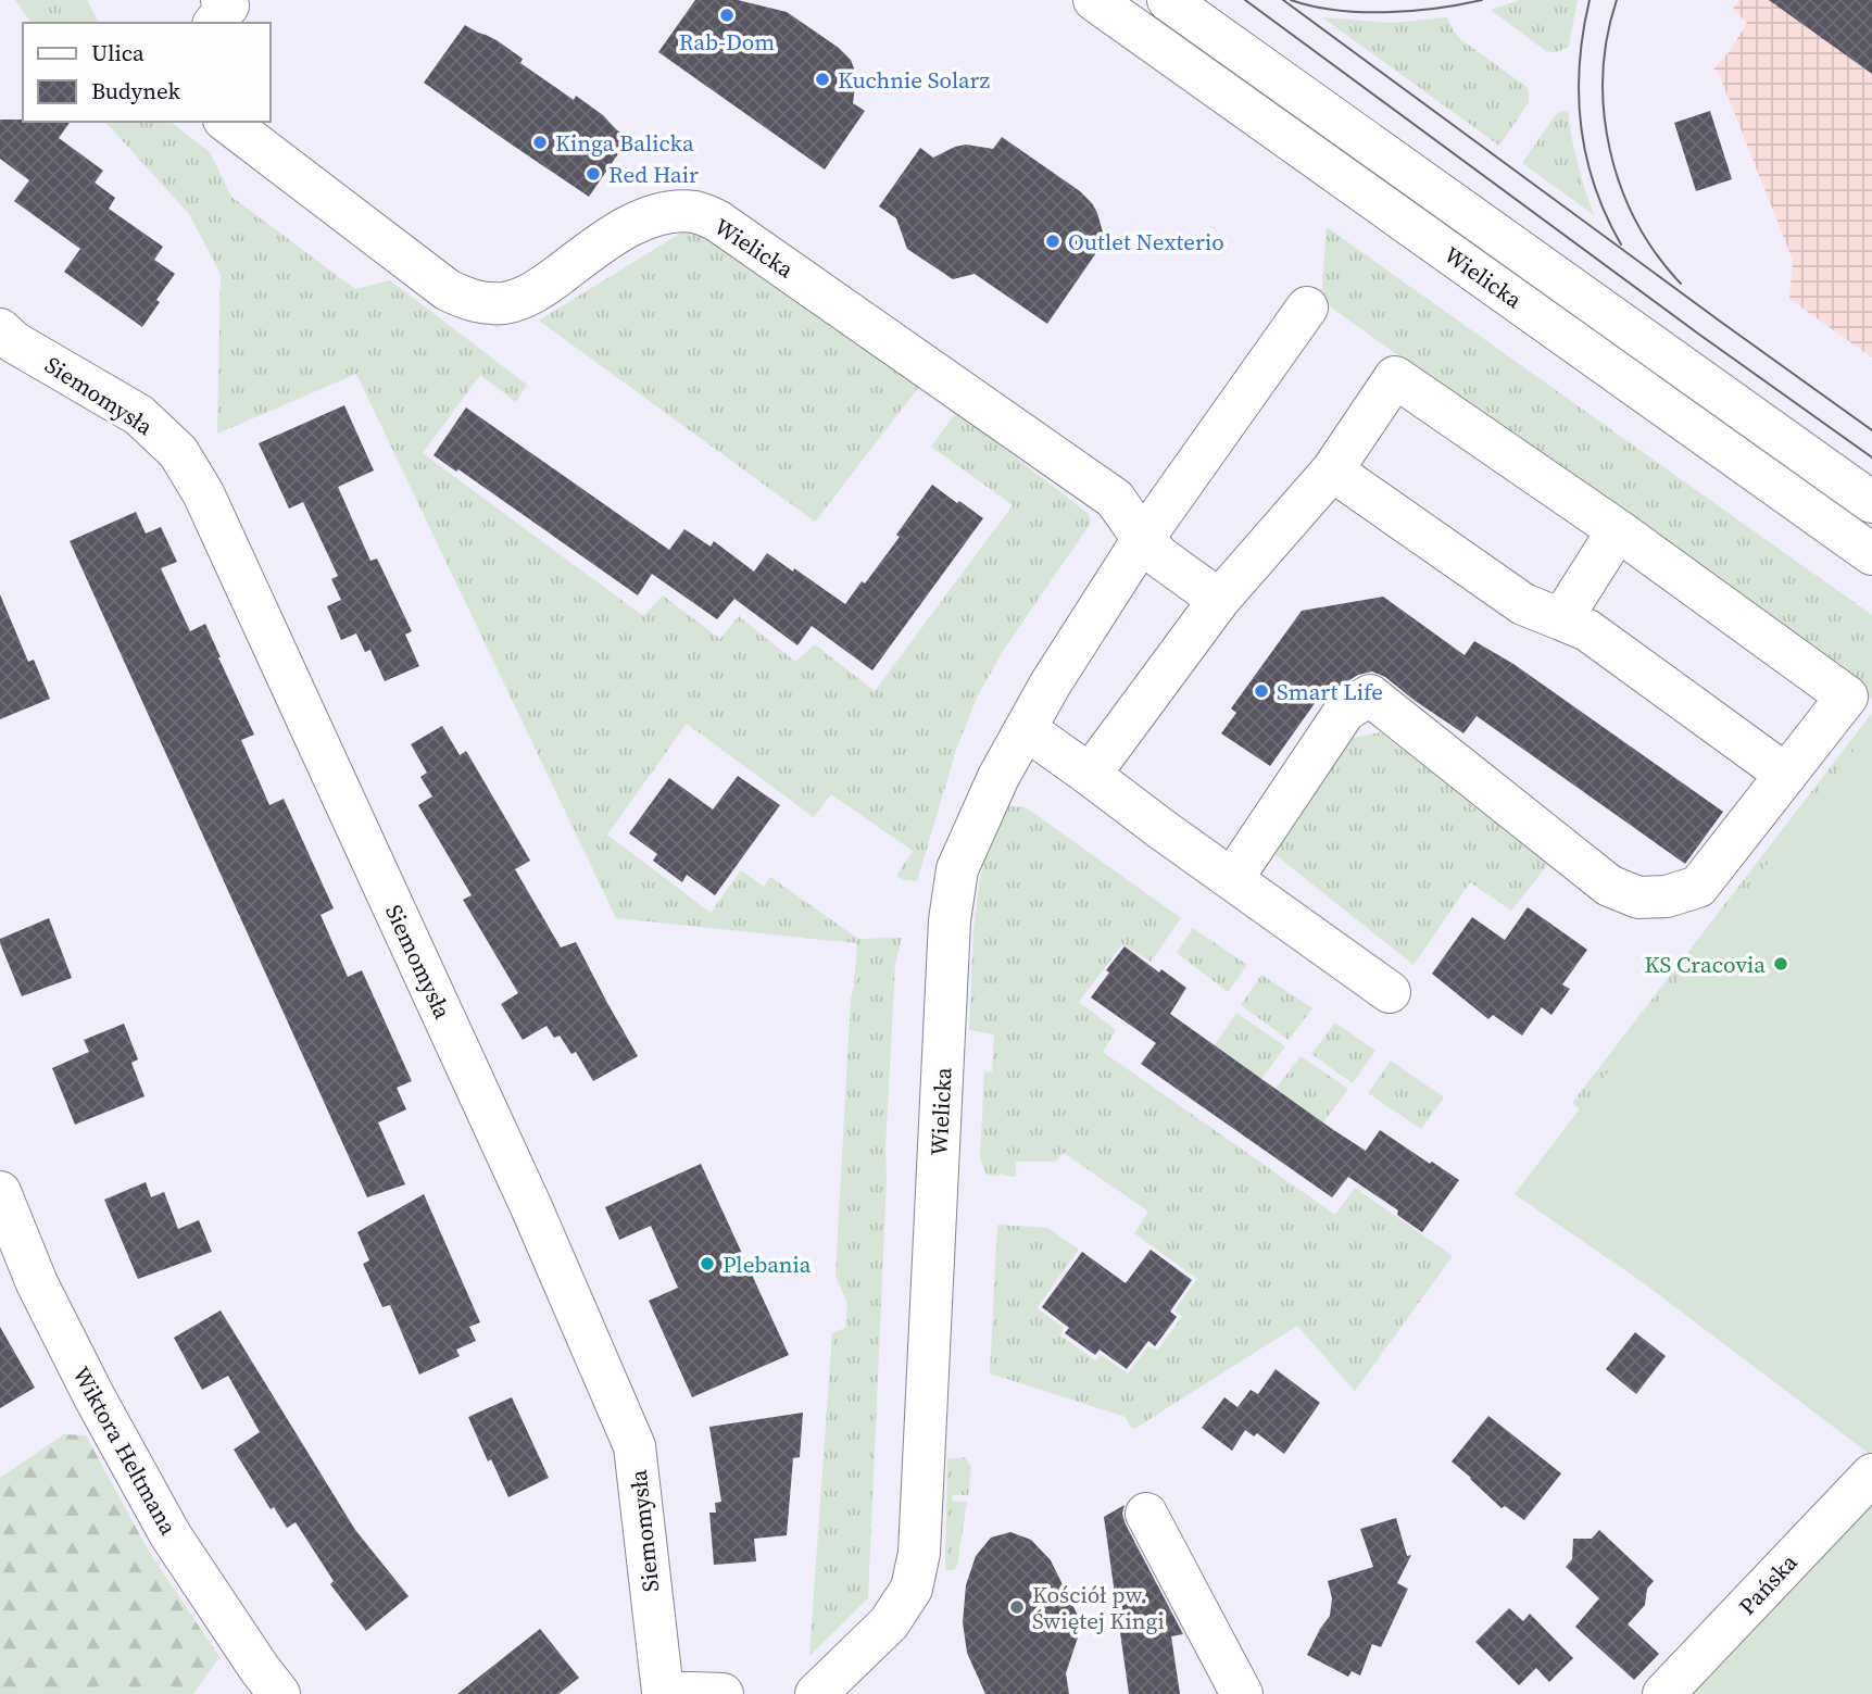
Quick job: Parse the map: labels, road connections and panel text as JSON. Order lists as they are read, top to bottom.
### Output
{
  "streets": {
    "street": [
      "Wielicka",
      "Siemomysła",
      "Wiktora Heltmana",
      "Pańska"
    ]
  },
  "places": [
    "Rab-Dom",
    "Kuchnie Solarz",
    "Kinga Balicka",
    "Red Hair",
    "Outlet Nexterio",
    "Smart Life",
    "KS Cracovia",
    "Plebania",
    "Kościół pw. Świętej Kingi"
  ],
  "legend": ["Ulica", "Budynek"]
}
